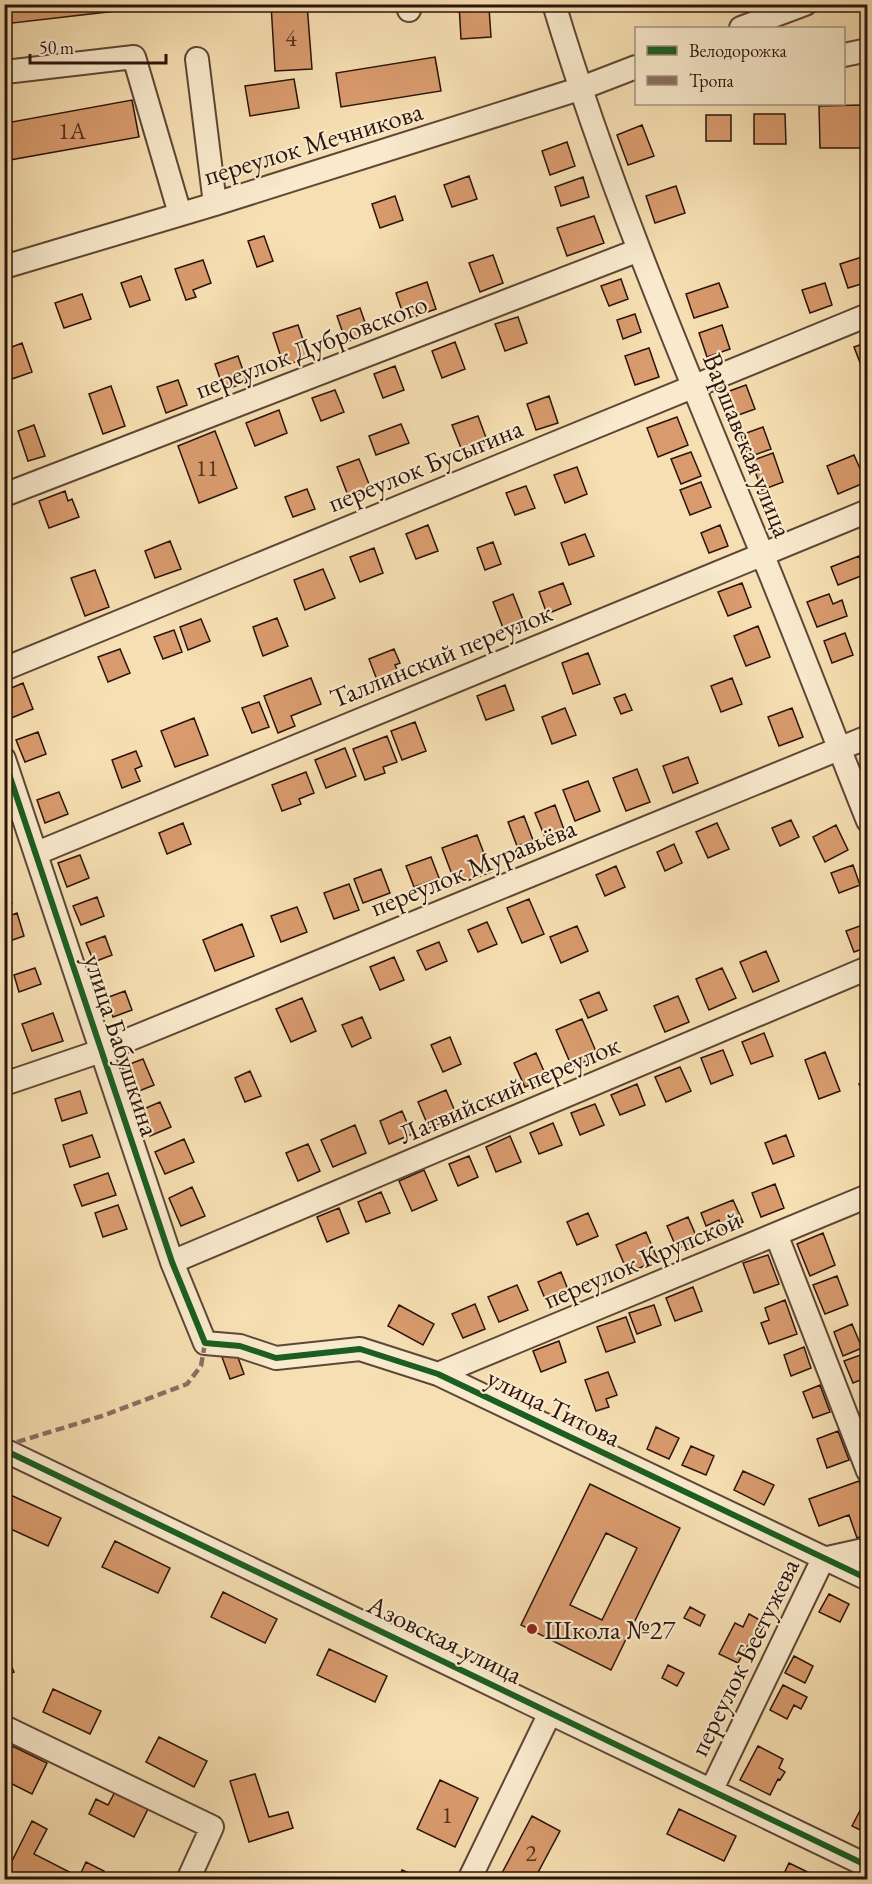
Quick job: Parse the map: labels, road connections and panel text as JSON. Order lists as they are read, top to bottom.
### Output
{
  "streets": {
    "street": [
      "переулок Мечникова",
      "переулок Дубровского",
      "Варшавская улица",
      "переулок Бусыгина",
      "Таллинский переулок",
      "переулок Муравьёва",
      "улица Бабушкина",
      "Латвийский переулок",
      "переулок Крупской",
      "улица Титова",
      "Азовская улица",
      "переулок Бестужева"
    ]
  },
  "crossings": [
    ["переулок Мечникова", "Варшавская улица"],
    ["переулок Дубровского", "Варшавская улица"],
    ["Варшавская улица", "переулок Бусыгина"],
    ["Варшавская улица", "Таллинский переулок"],
    ["Варшавская улица", "переулок Муравьёва"],
    ["Таллинский переулок", "улица Бабушкина"],
    ["переулок Муравьёва", "улица Бабушкина"],
    ["улица Бабушкина", "Латвийский переулок"],
    ["улица Бабушкина", "улица Титова"],
    ["переулок Крупской", "улица Титова"],
    ["улица Титова", "переулок Бестужева"],
    ["Азовская улица", "переулок Бестужева"]
  ],
  "places": ["Школа №27"],
  "house_numbers": [
    "4",
    "1А",
    "11",
    "1",
    "2"
  ],
  "legend": ["Велодорожка", "Тропа"],
  "scale_bar": "50 m"
}
